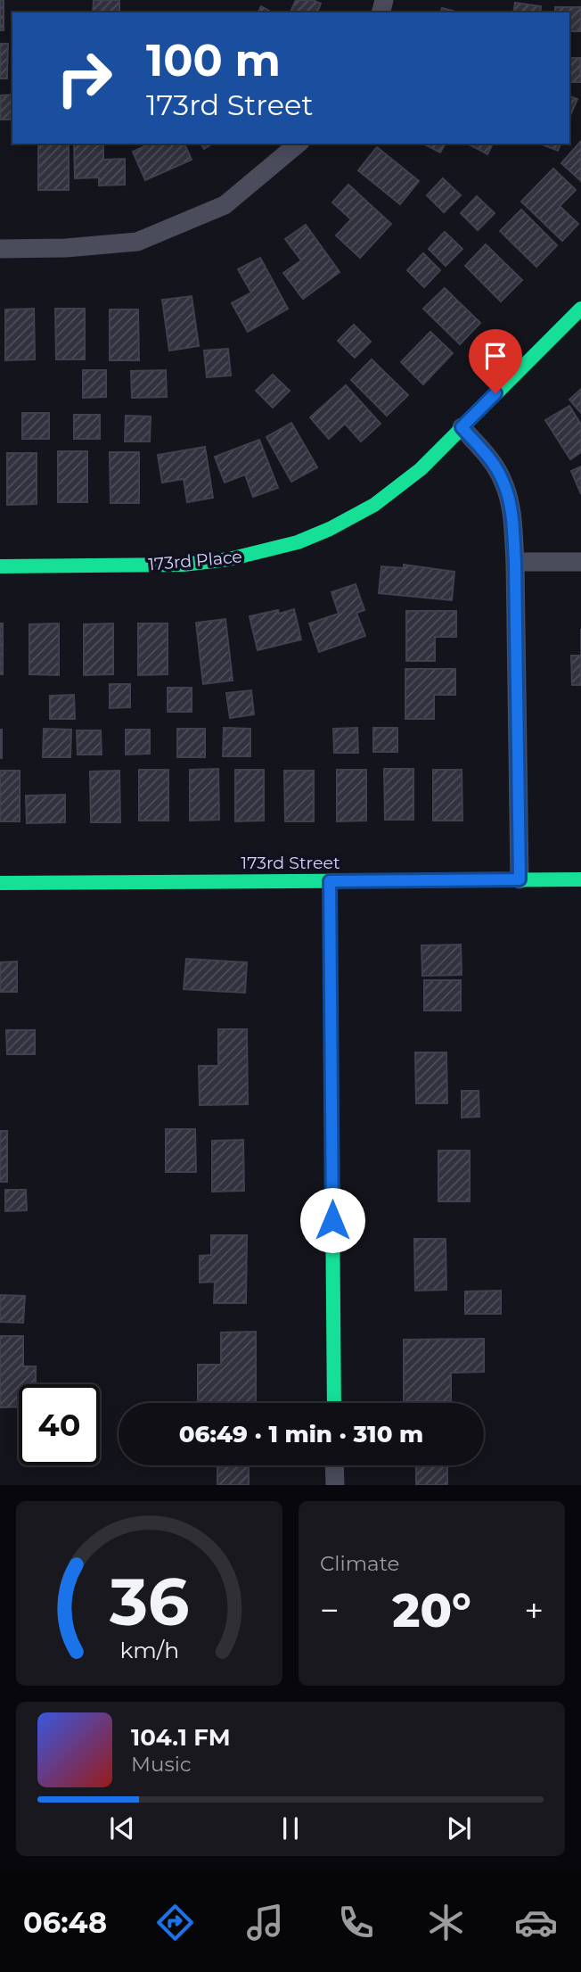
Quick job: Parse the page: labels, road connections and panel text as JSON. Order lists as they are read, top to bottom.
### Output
{
  "streets": {
    "street": ["173rd Place", "173rd Street"]
  },
  "page": {
    "turn": ["100 m", "173rd Street"],
    "limit": "40",
    "trip": "06:49 · 1 min · 310 m",
    "tile": "Climate",
    "heat": ["−", "20°", "+"],
    "song": ["104.1 FM", "Music"],
    "tabs": "06:48",
    "gauge": ["36", "km/h"]
  }
}
